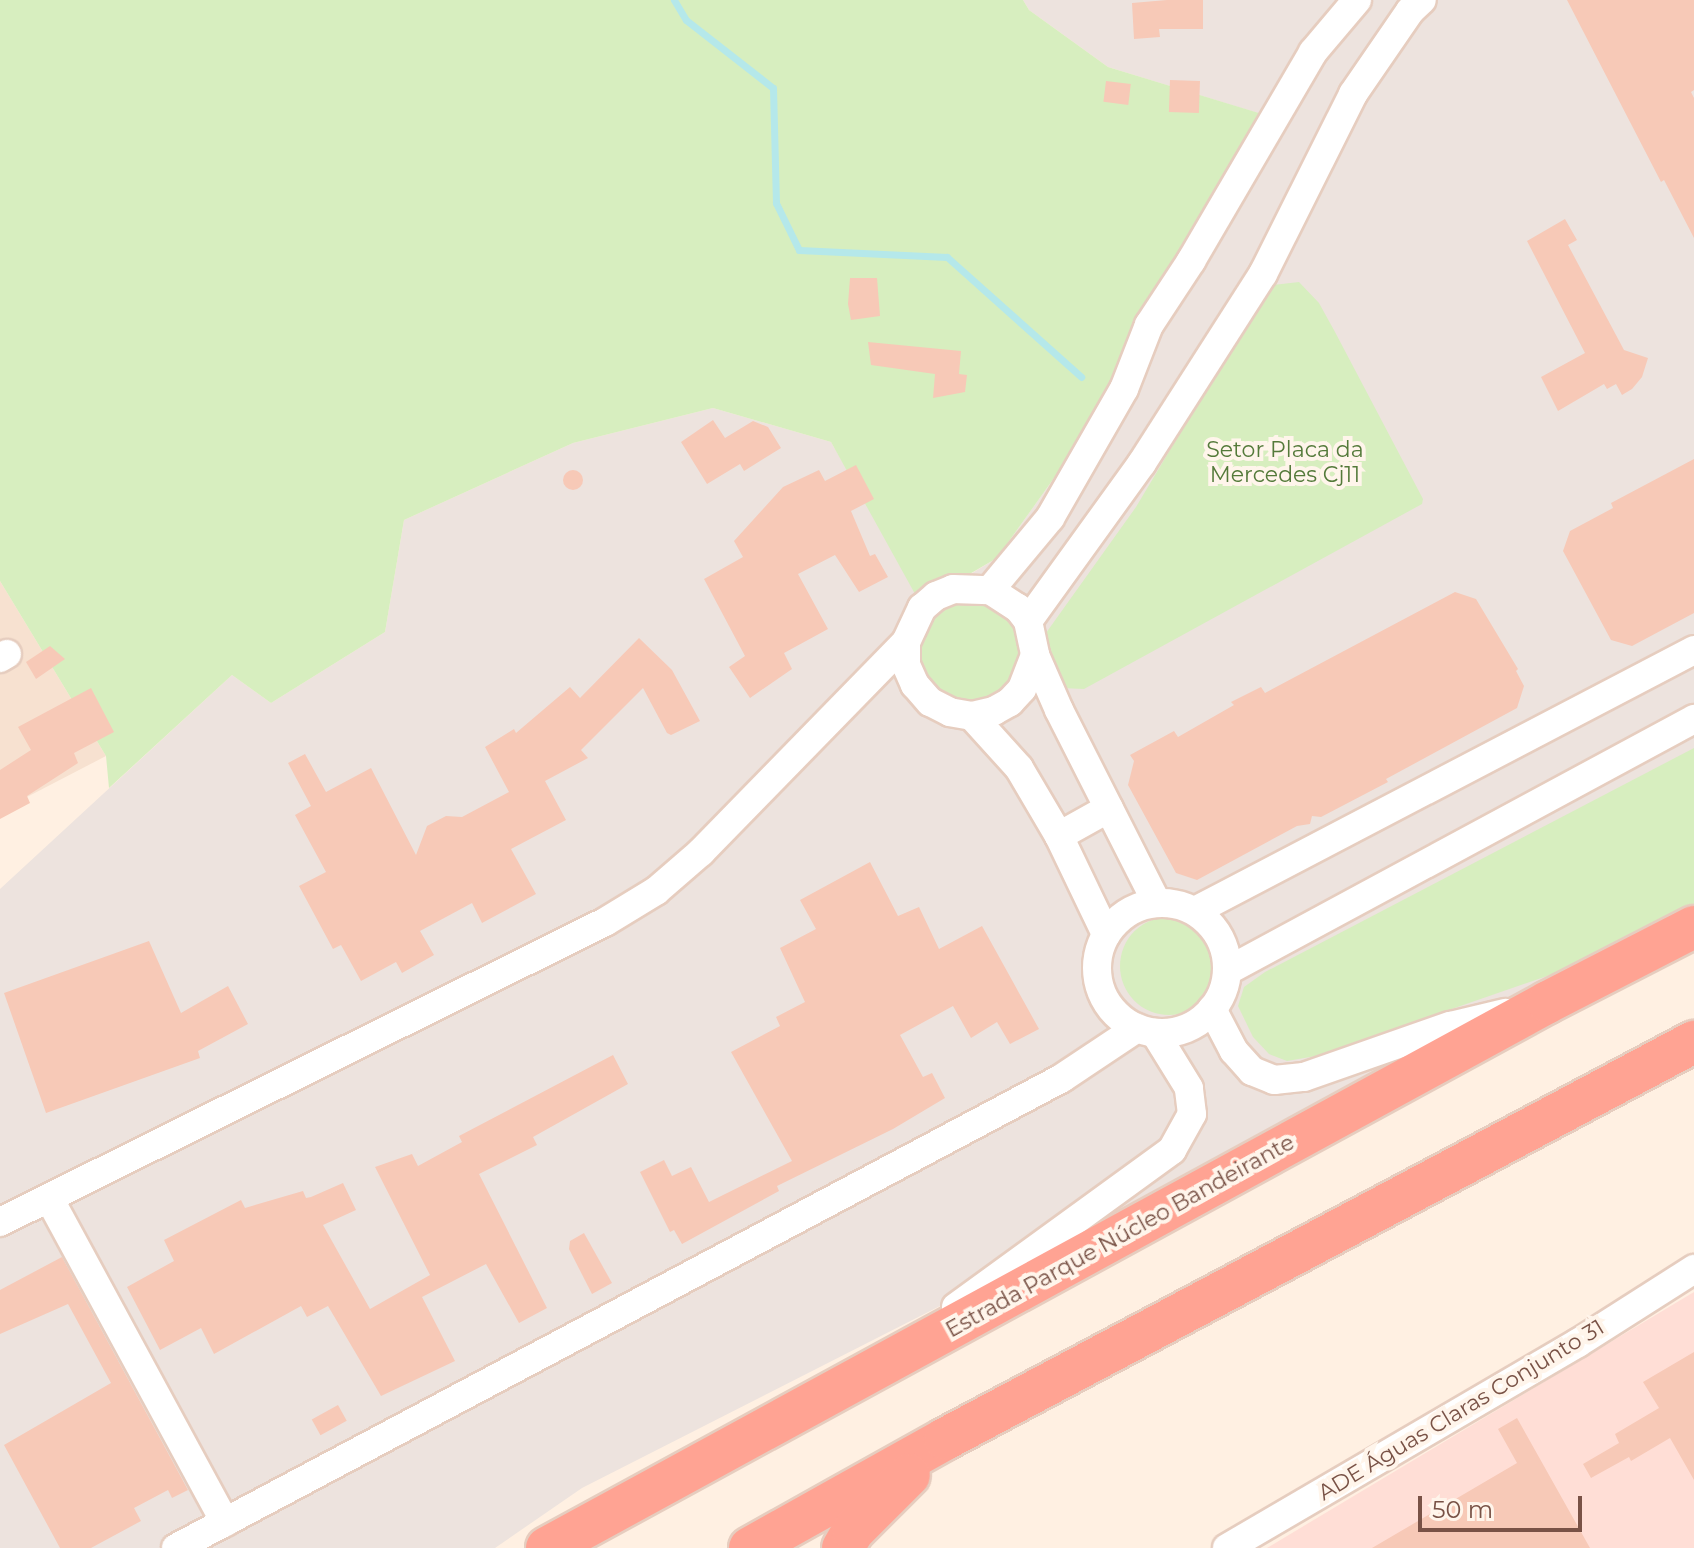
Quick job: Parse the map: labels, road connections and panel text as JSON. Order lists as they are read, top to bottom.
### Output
{
  "streets": {
    "highway": ["Estrada Parque Núcleo Bandeirante"],
    "street": ["ADE Águas Claras Conjunto 31"]
  },
  "parks": ["Setor Placa da Mercedes Cj11"],
  "scale_bar": "50 m"
}
